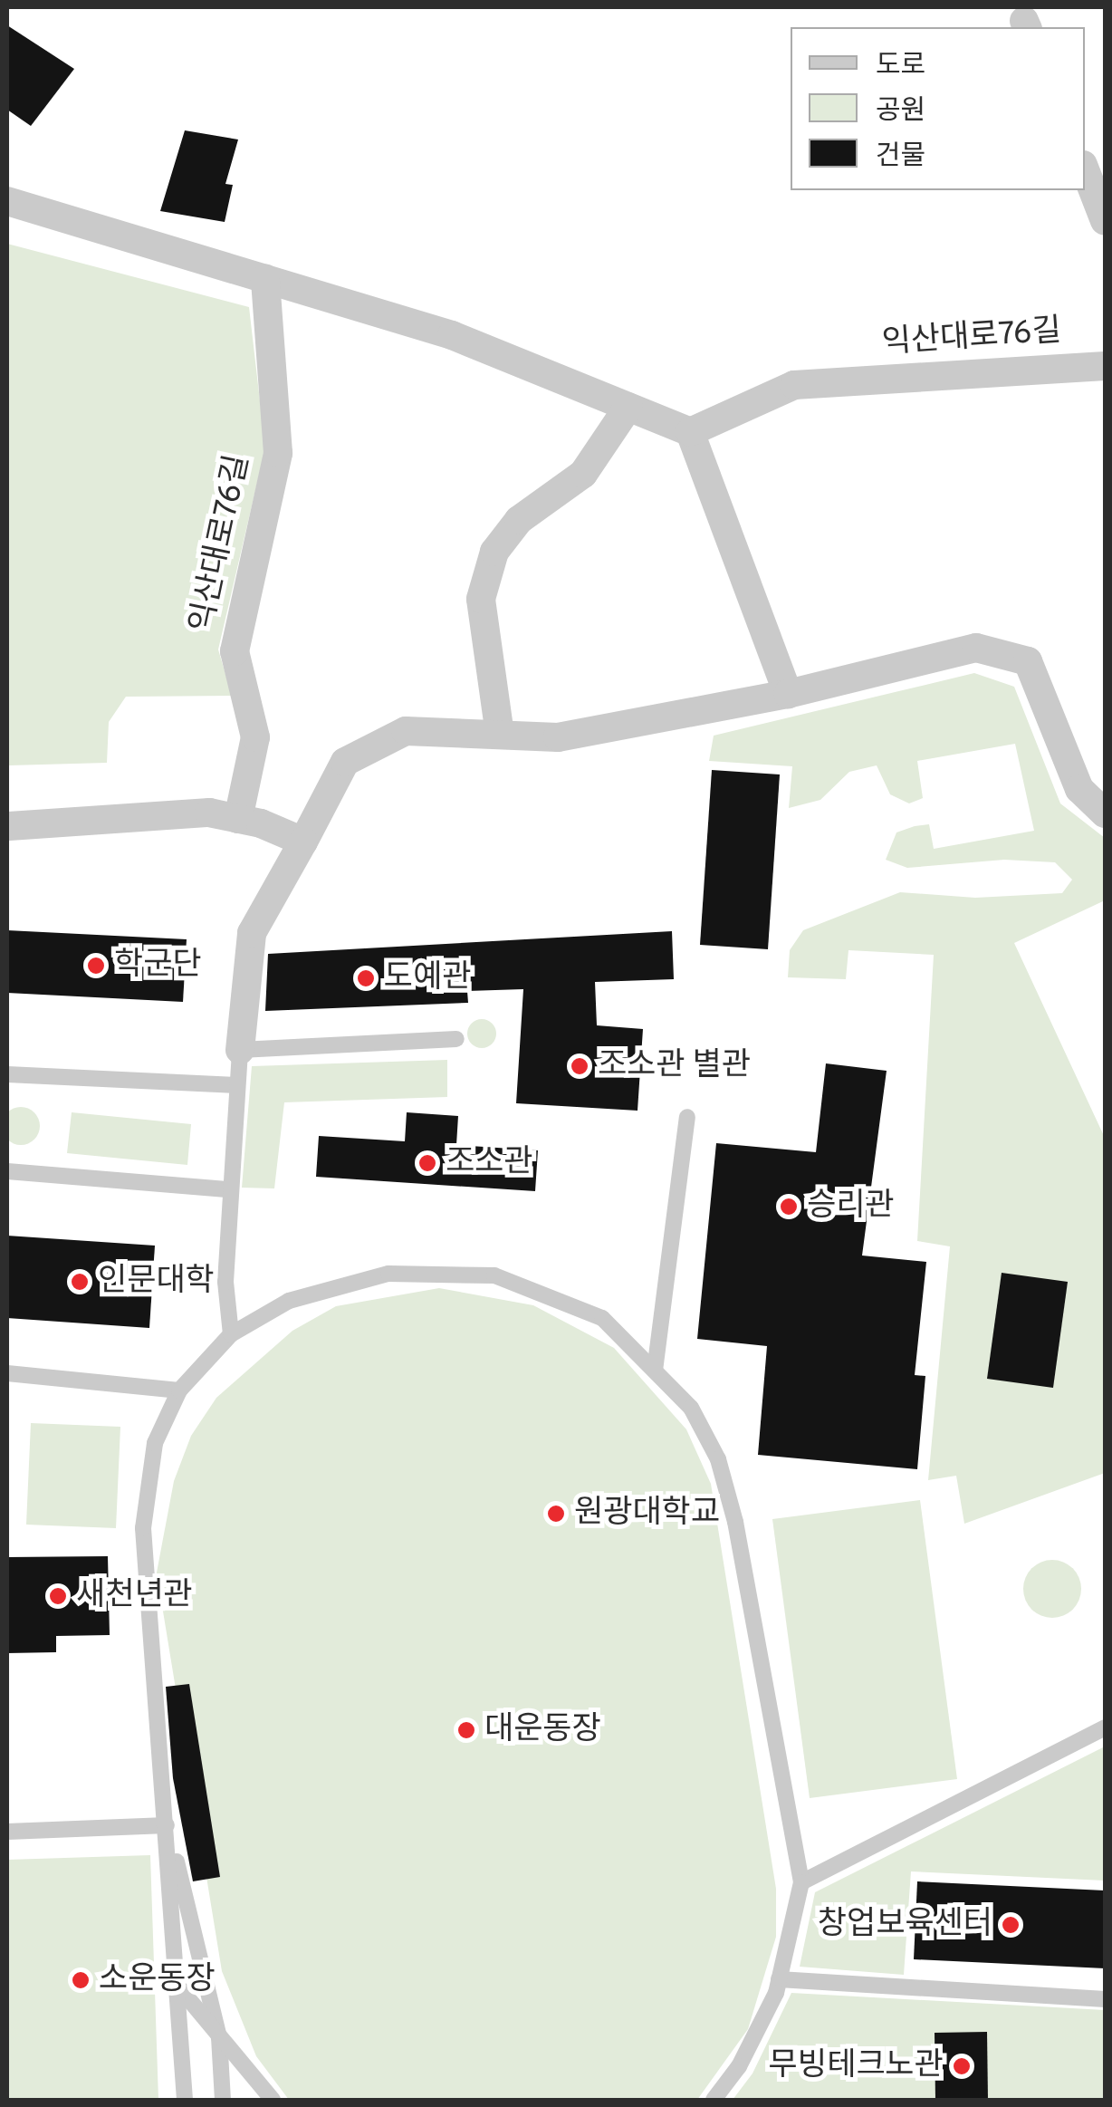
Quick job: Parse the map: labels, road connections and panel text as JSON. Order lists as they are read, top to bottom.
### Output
{
  "streets": {
    "street": ["익산대로76길"]
  },
  "places": [
    "학군단",
    "도예관",
    "조소관 별관",
    "조소관",
    "승리관",
    "인문대학",
    "원광대학교",
    "새천년관",
    "대운동장",
    "창업보육센터",
    "소운동장",
    "무빙테크노관"
  ],
  "legend": ["도로", "공원", "건물"]
}
